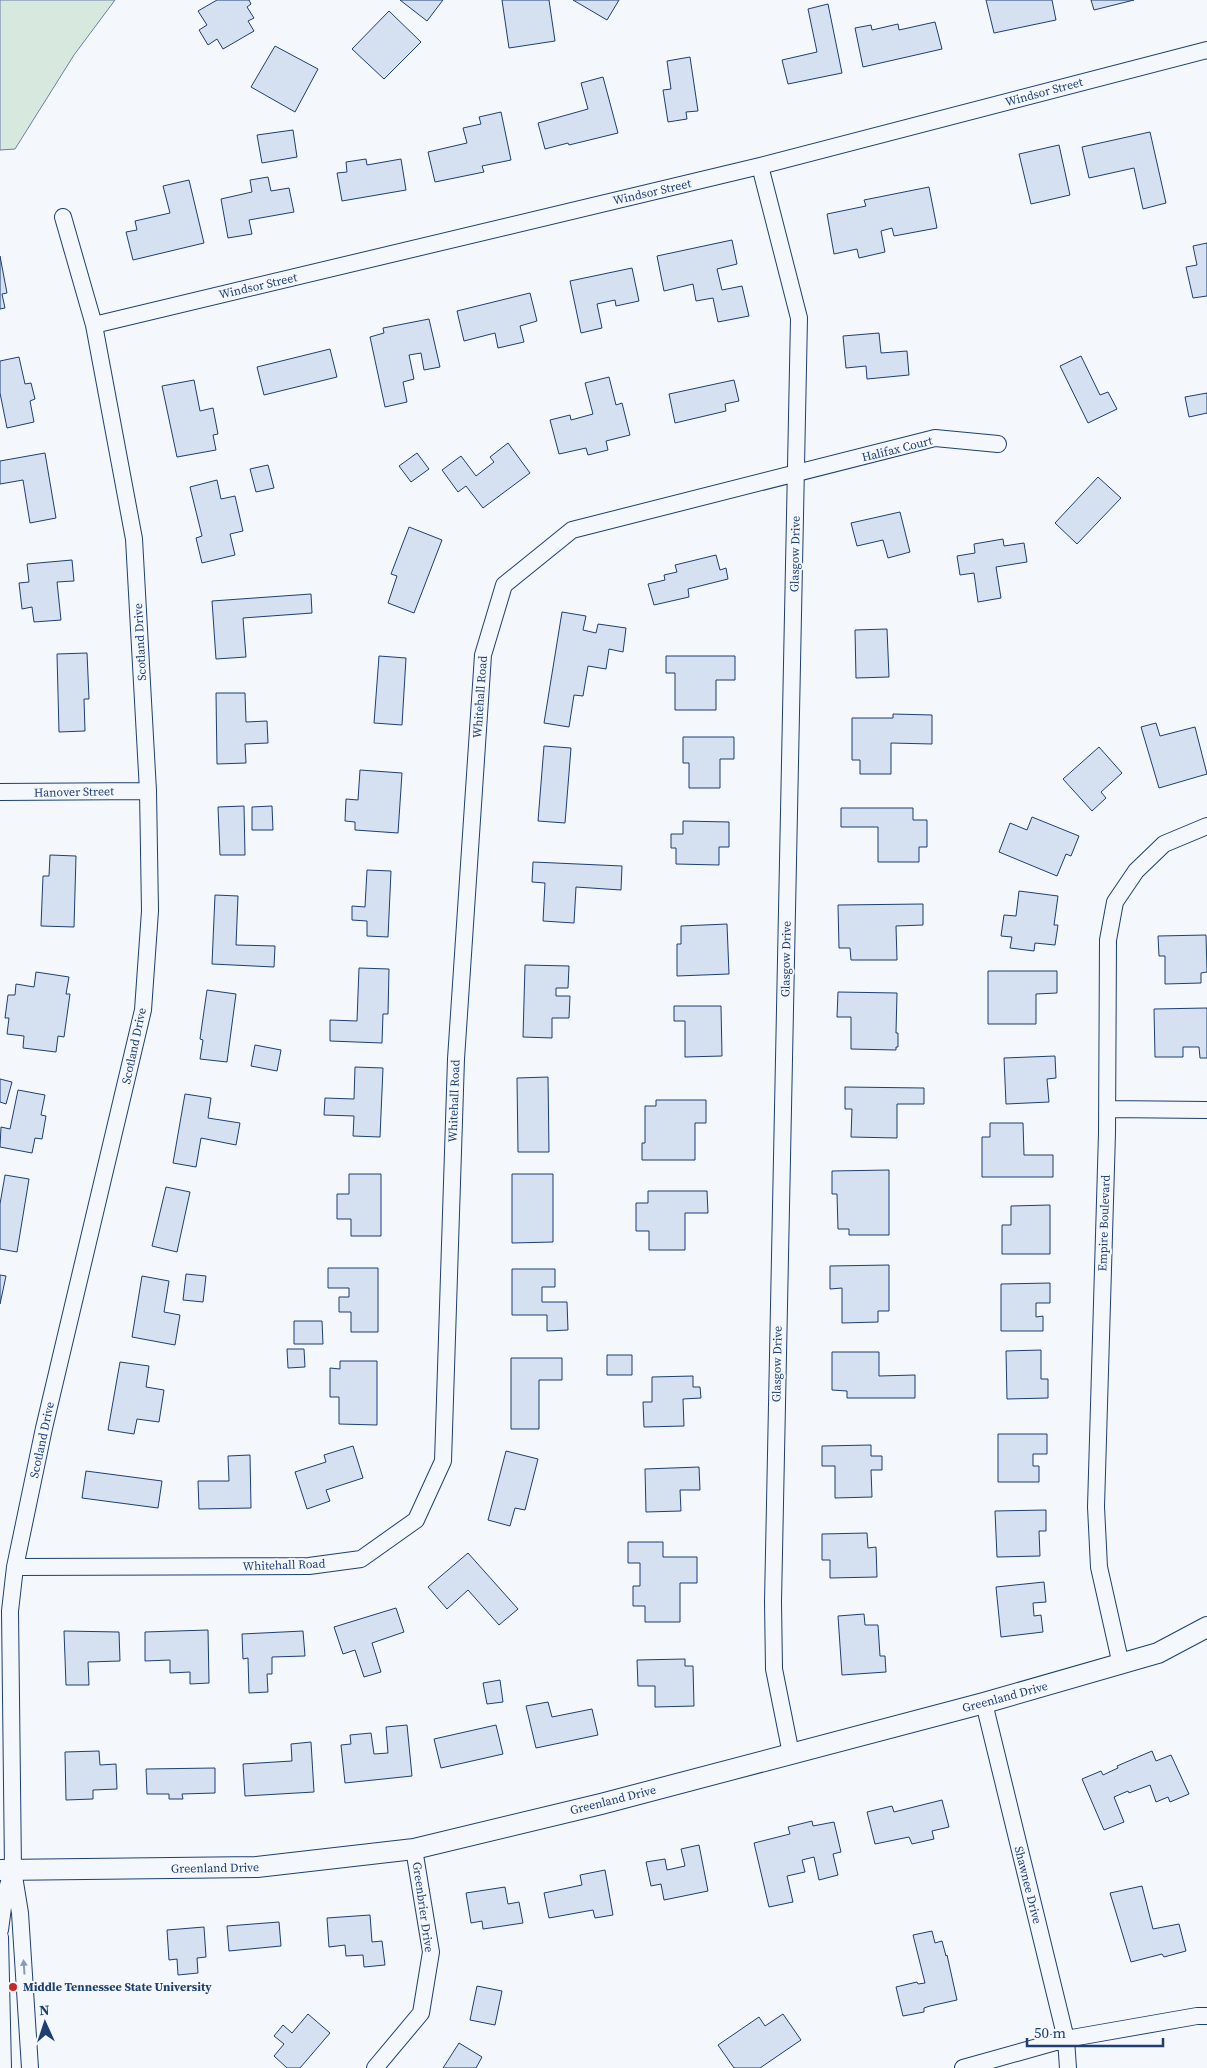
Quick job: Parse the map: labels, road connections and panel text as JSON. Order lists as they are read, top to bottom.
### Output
{
  "streets": {
    "street": [
      "Windsor Street",
      "Halifax Court",
      "Glasgow Drive",
      "Scotland Drive",
      "Whitehall Road",
      "Hanover Street",
      "Empire Boulevard",
      "Greenland Drive",
      "Shawnee Drive",
      "Greenbrier Drive"
    ]
  },
  "crossings": [
    ["Windsor Street", "Glasgow Drive"],
    ["Windsor Street", "Scotland Drive"],
    ["Halifax Court", "Glasgow Drive"],
    ["Halifax Court", "Whitehall Road"],
    ["Glasgow Drive", "Whitehall Road"],
    ["Glasgow Drive", "Greenland Drive"],
    ["Scotland Drive", "Whitehall Road"],
    ["Scotland Drive", "Hanover Street"],
    ["Scotland Drive", "Greenland Drive"],
    ["Empire Boulevard", "Greenland Drive"],
    ["Greenland Drive", "Shawnee Drive"],
    ["Greenland Drive", "Greenbrier Drive"]
  ],
  "places": ["Middle Tennessee State University"],
  "scale_bar": "50 m",
  "north": "top"
}
